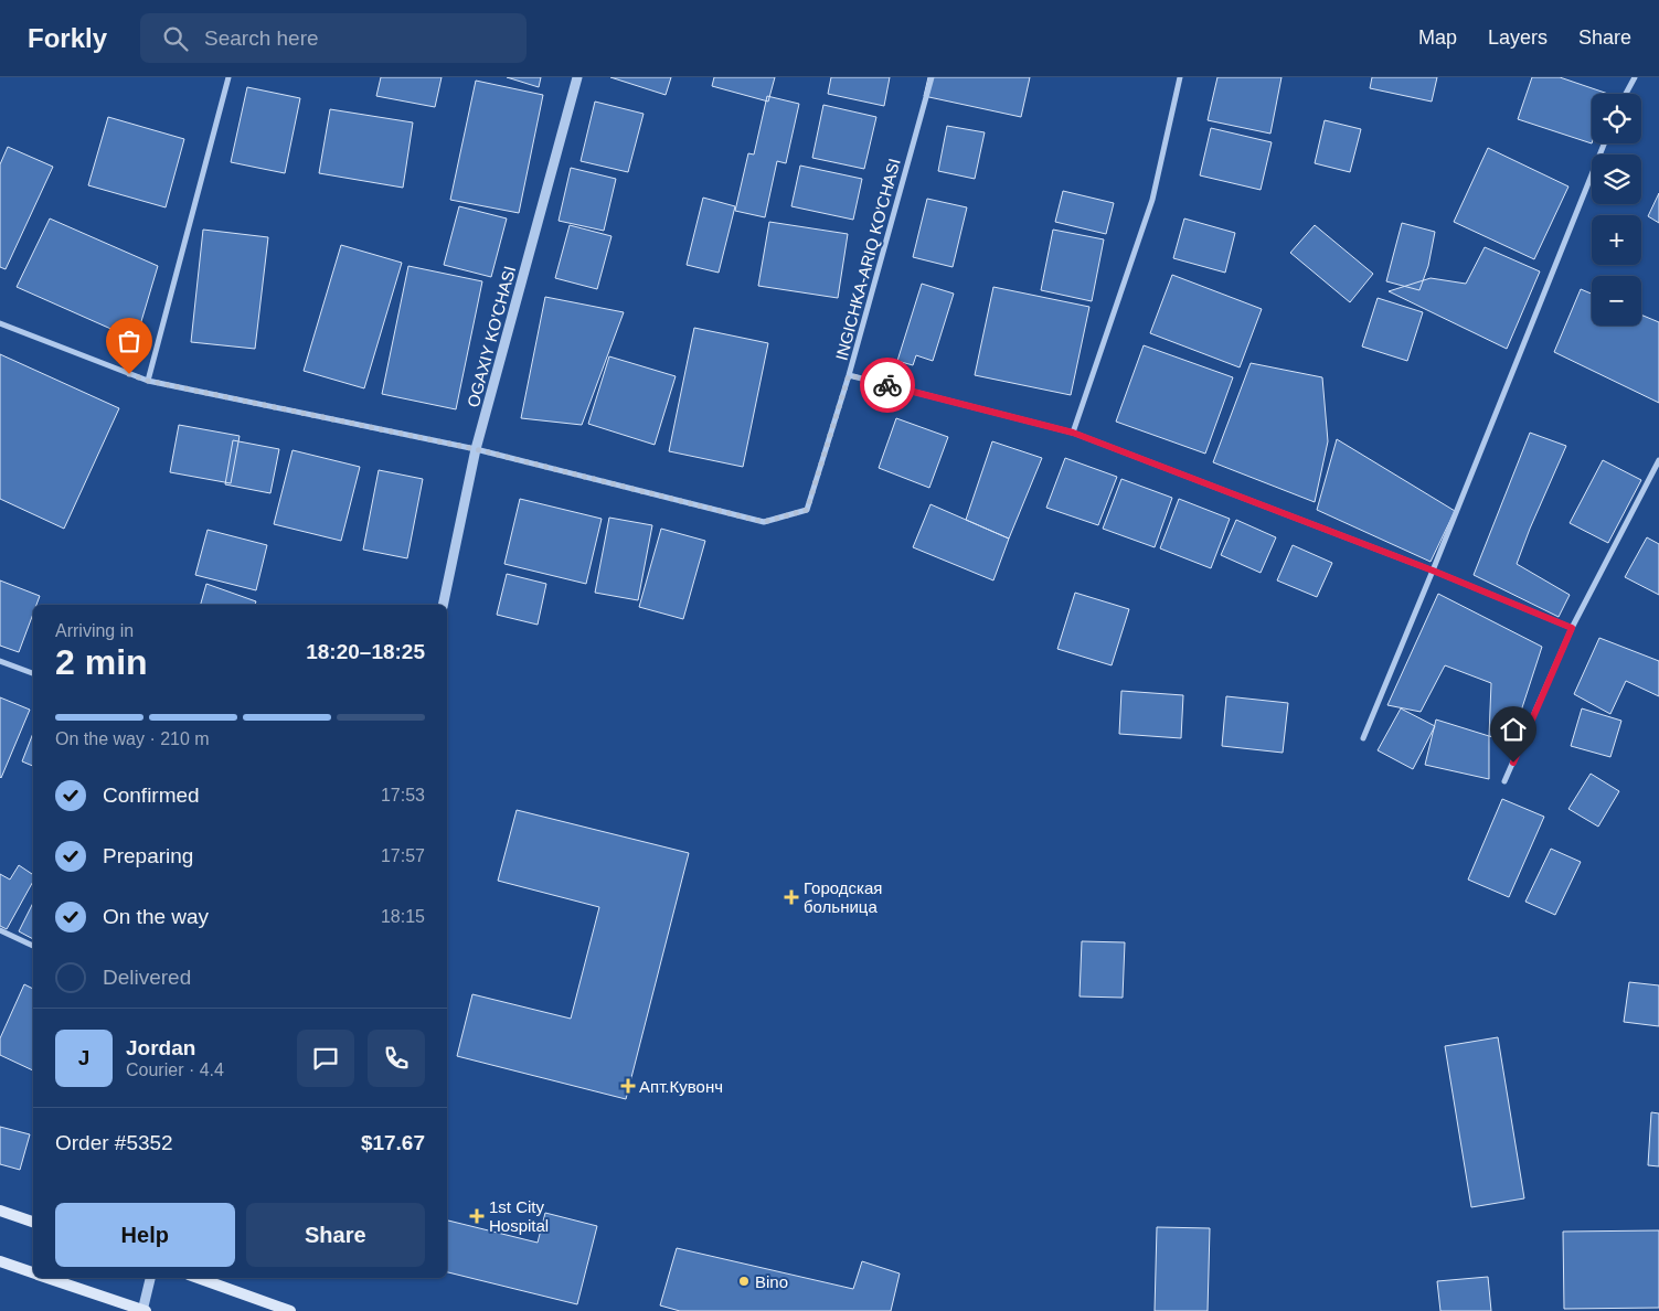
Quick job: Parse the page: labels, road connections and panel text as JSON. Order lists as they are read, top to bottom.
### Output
{
  "streets": {
    "street": ["INGICHKA-ARIQ KO'CHASI", "OGAXIY KO'CHASI"]
  },
  "crossings": [
    ["INGICHKA-ARIQ KO'CHASI", "OGAXIY KO'CHASI"]
  ],
  "places": {
    "health": ["Городская больница", "Апт.Кувонч", "1st City Hospital"],
    "other": ["Bino"]
  },
  "page": {
    "header": "Forkly",
    "search": "Search here",
    "nav": ["Map", "Layers", "Share"],
    "map_buttons": ["+", "−"],
    "heading": ["2 min", "Arriving in", "18:20–18:25"],
    "panel": [
      "Jordan",
      "Courier · 4.4",
      "Order #5352",
      "$17.67"
    ],
    "bar": "On the way · 210 m",
    "list": [
      ["Confirmed", "17:53"],
      ["Preparing", "17:57"],
      ["On the way", "18:15"],
      "Delivered"
    ],
    "round": "J",
    "buttons": ["Help", "Share"]
  }
}
